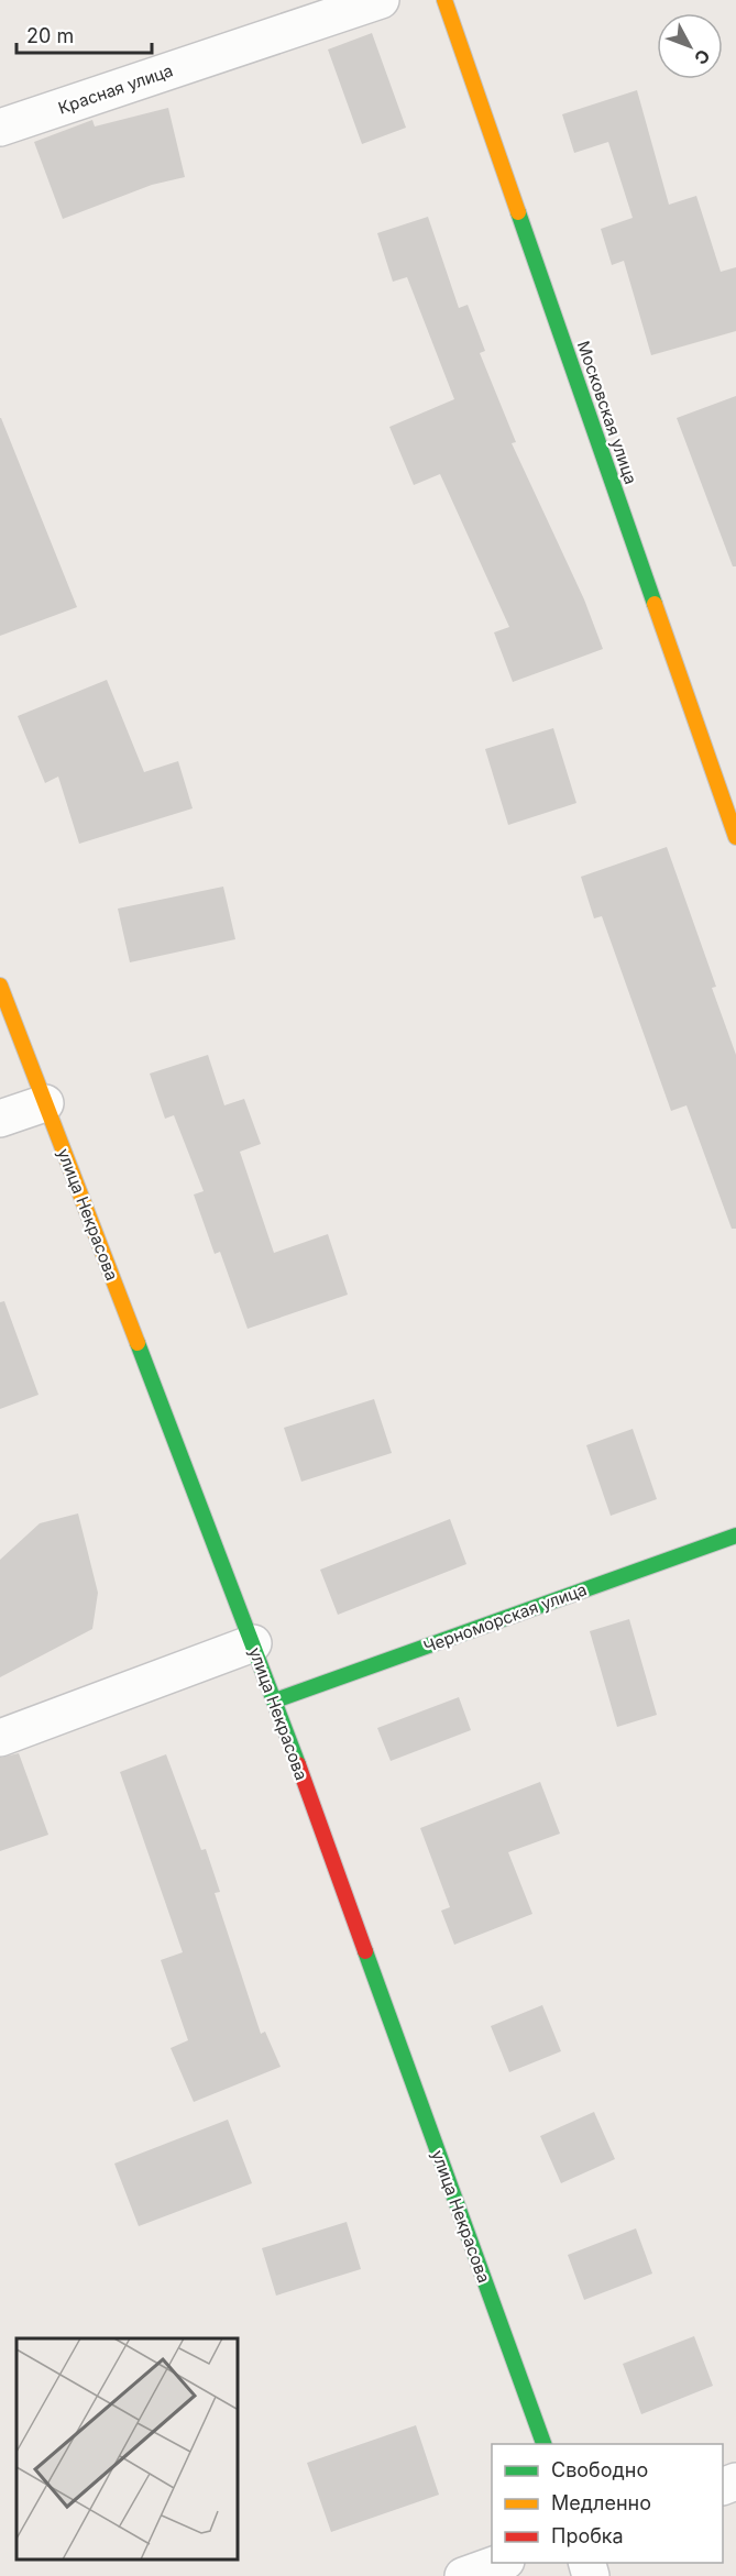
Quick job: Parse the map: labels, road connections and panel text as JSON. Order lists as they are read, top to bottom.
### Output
{
  "streets": {
    "street": [
      "Красная улица",
      "Московская улица",
      "улица Некрасова",
      "Черноморская улица"
    ]
  },
  "crossings": [
    ["улица Некрасова", "Черноморская улица"]
  ],
  "legend": ["Свободно", "Медленно", "Пробка"],
  "scale_bar": "20 m",
  "north": "bottom right"
}
